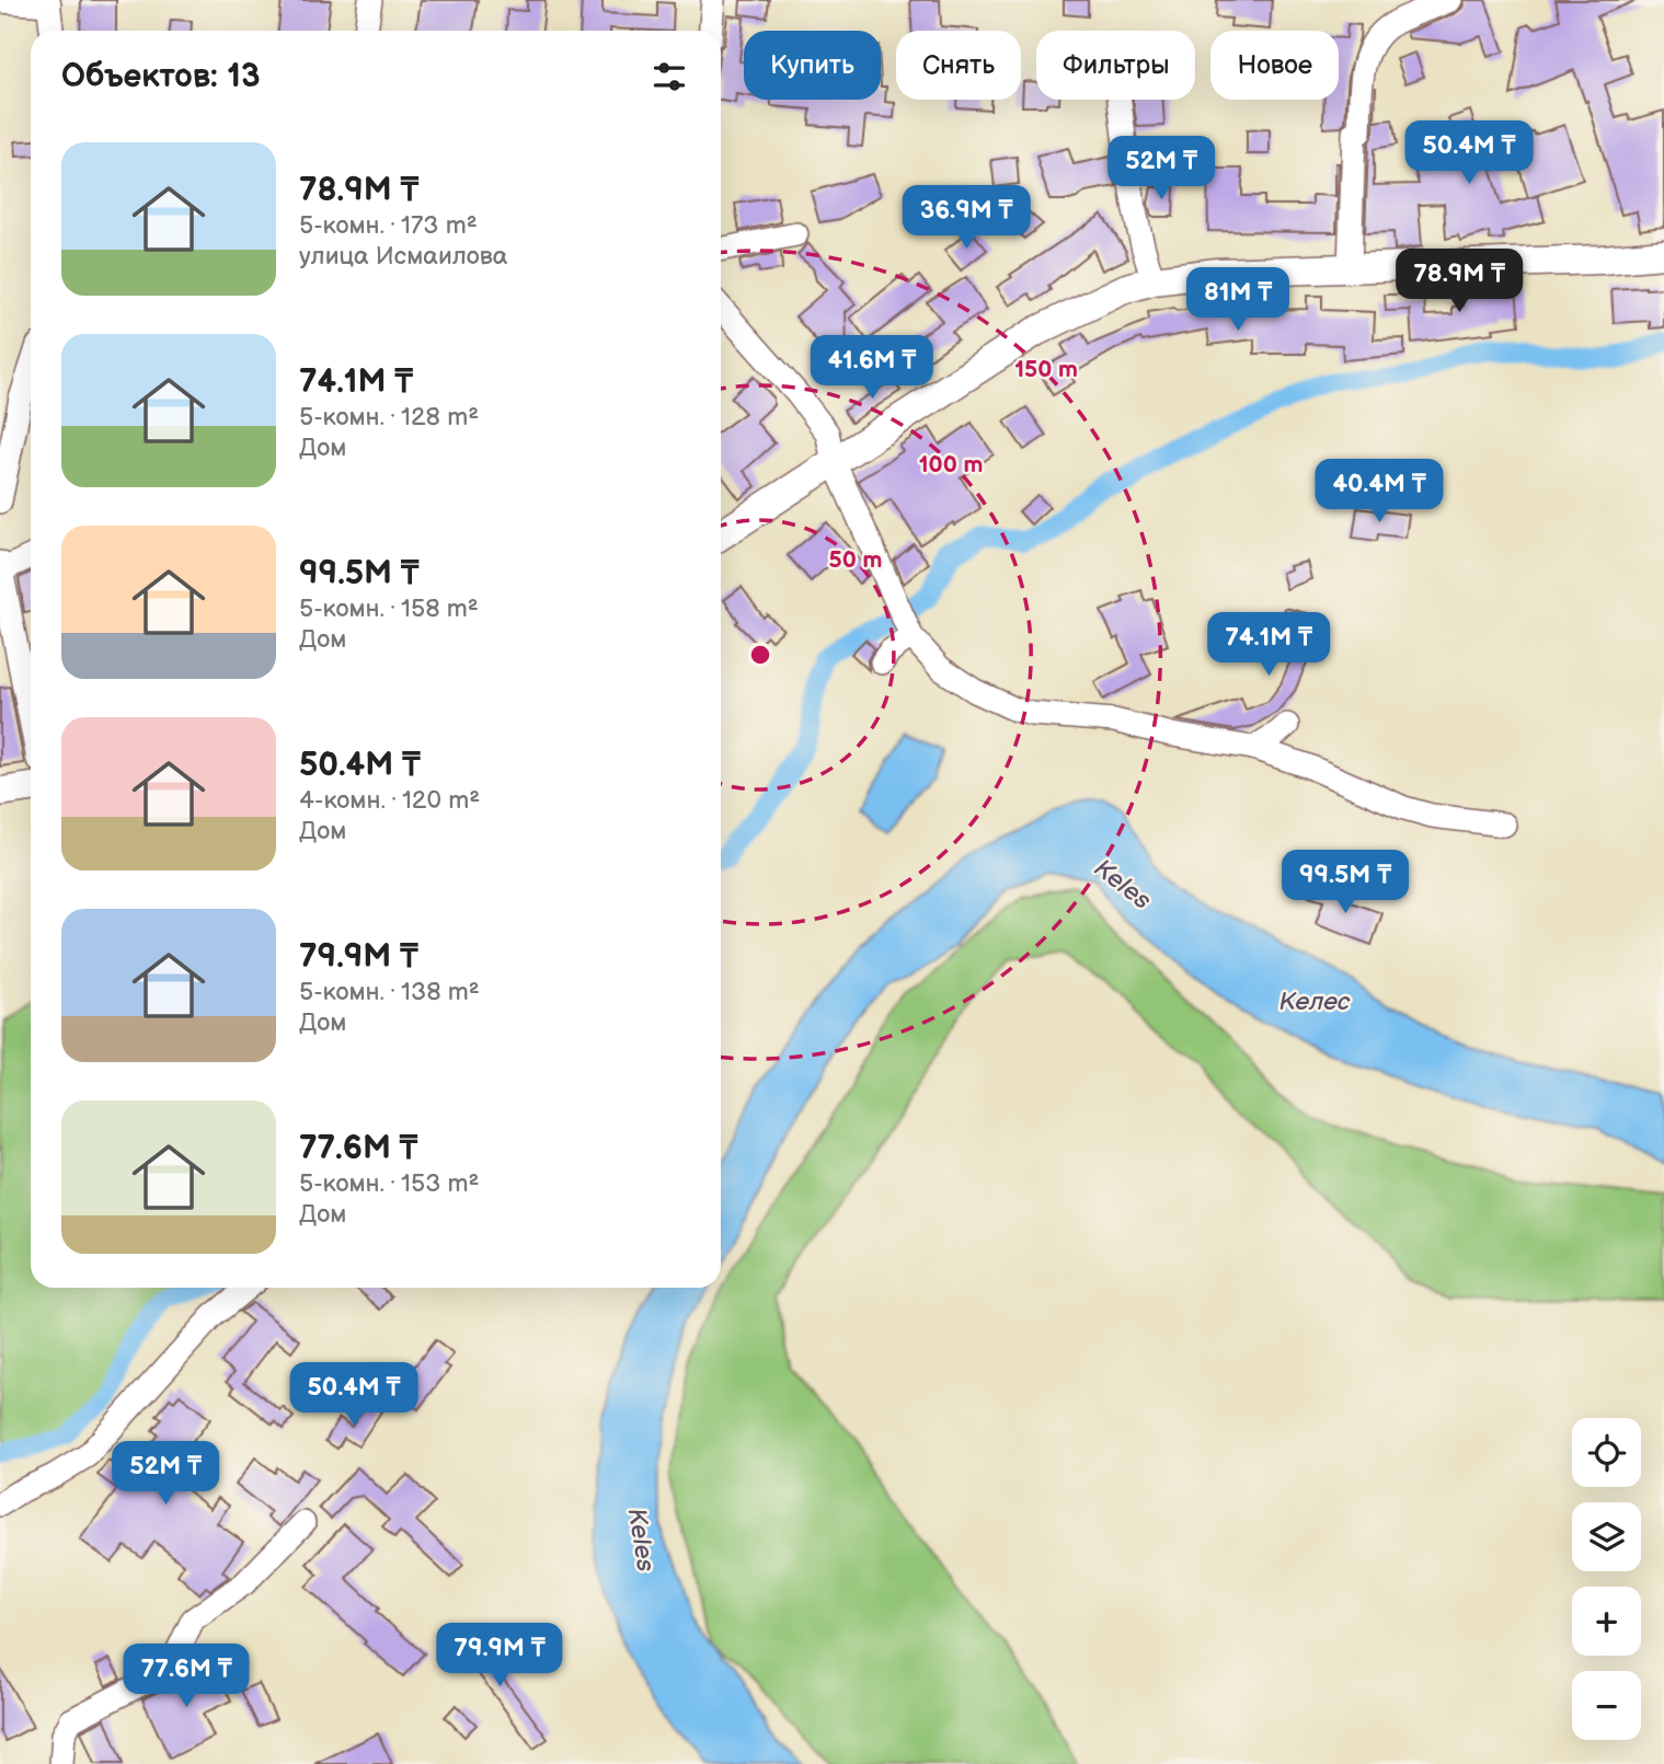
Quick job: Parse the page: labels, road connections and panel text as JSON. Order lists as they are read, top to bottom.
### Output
{
  "water": ["Keles", "Келес"],
  "page": {
    "chip": [
      "Купить",
      "Снять",
      "Фильтры",
      "Новое"
    ],
    "heading": "Объектов: 13",
    "price": [
      "50.4M ₸",
      "52M ₸",
      "36.9M ₸",
      "78.9M ₸",
      "81M ₸",
      "41.6M ₸",
      "40.4M ₸",
      "74.1M ₸",
      "99.5M ₸",
      "50.4M ₸",
      "52M ₸",
      "79.9M ₸",
      "77.6M ₸"
    ],
    "list": [
      {
        "name": "78.9M ₸",
        "note": "5-комн. · 173 m² · улица Исмаилова"
      },
      {
        "name": "74.1M ₸",
        "note": "5-комн. · 128 m² · Дом"
      },
      {
        "name": "99.5M ₸",
        "note": "5-комн. · 158 m² · Дом"
      },
      {
        "name": "50.4M ₸",
        "note": "4-комн. · 120 m² · Дом"
      },
      {
        "name": "79.9M ₸",
        "note": "5-комн. · 138 m² · Дом"
      },
      {
        "name": "77.6M ₸",
        "note": "5-комн. · 153 m² · Дом"
      }
    ],
    "map_buttons": ["+", "−"]
  },
  "rings": ["150 m", "100 m", "50 m"]
}
